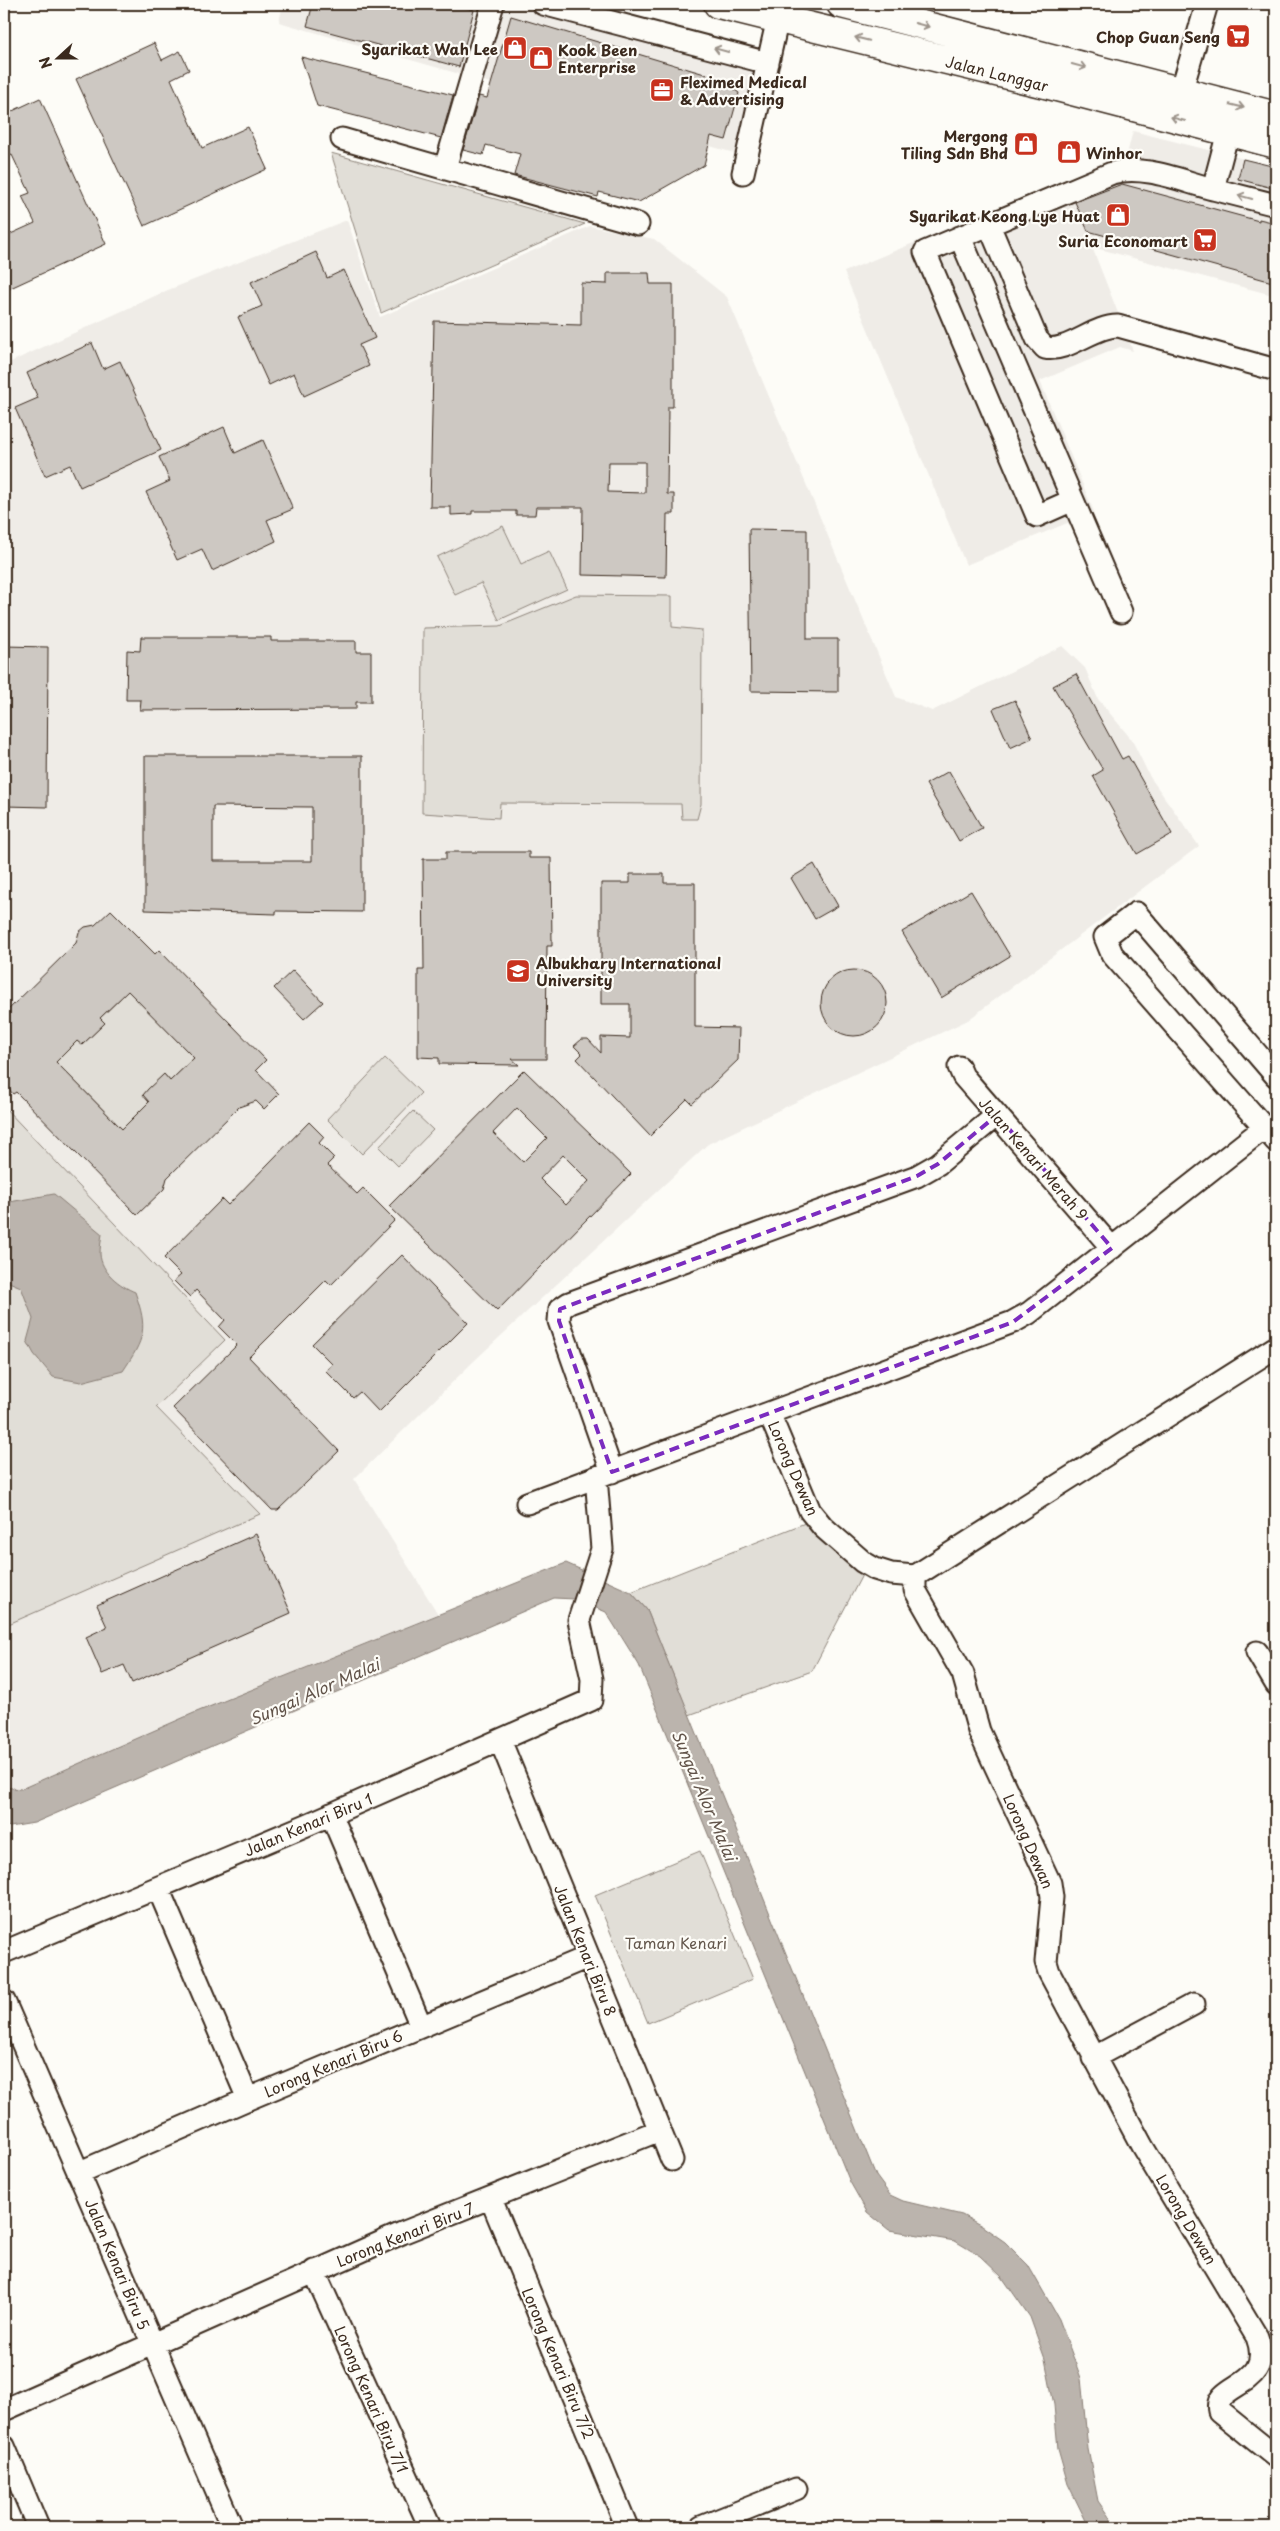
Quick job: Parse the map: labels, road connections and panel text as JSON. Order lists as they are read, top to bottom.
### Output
{
  "streets": {
    "main road": ["Jalan Langgar"],
    "street": [
      "Jalan Kenari Merah 9",
      "Lorong Dewan",
      "Jalan Kenari Biru 1",
      "Jalan Kenari Biru 8",
      "Lorong Kenari Biru 6",
      "Lorong Kenari Biru 7",
      "Jalan Kenari Biru 5",
      "Lorong Kenari Biru 7/2",
      "Lorong Kenari Biru 7/1"
    ]
  },
  "crossings": [
    ["Jalan Kenari Biru 1", "Jalan Kenari Biru 8"],
    ["Jalan Kenari Biru 8", "Lorong Kenari Biru 6"],
    ["Jalan Kenari Biru 8", "Lorong Kenari Biru 7"],
    ["Lorong Kenari Biru 6", "Jalan Kenari Biru 5"],
    ["Lorong Kenari Biru 7", "Jalan Kenari Biru 5"],
    ["Lorong Kenari Biru 7", "Lorong Kenari Biru 7/2"],
    ["Lorong Kenari Biru 7", "Lorong Kenari Biru 7/1"]
  ],
  "water": ["Sungai Alor Malai"],
  "parks": ["Taman Kenari"],
  "places": {
    "supermarket": ["Chop Guan Seng", "Suria Economart"],
    "shop": [
      "Syarikat Wah Lee",
      "Kook Been Enterprise",
      "Mergong Tiling Sdn Bhd",
      "Winhor",
      "Syarikat Keong Lye Huat"
    ],
    "office": ["Fleximed Medical & Advertising"],
    "school or university": ["Albukhary International University"]
  },
  "north": "left"
}
